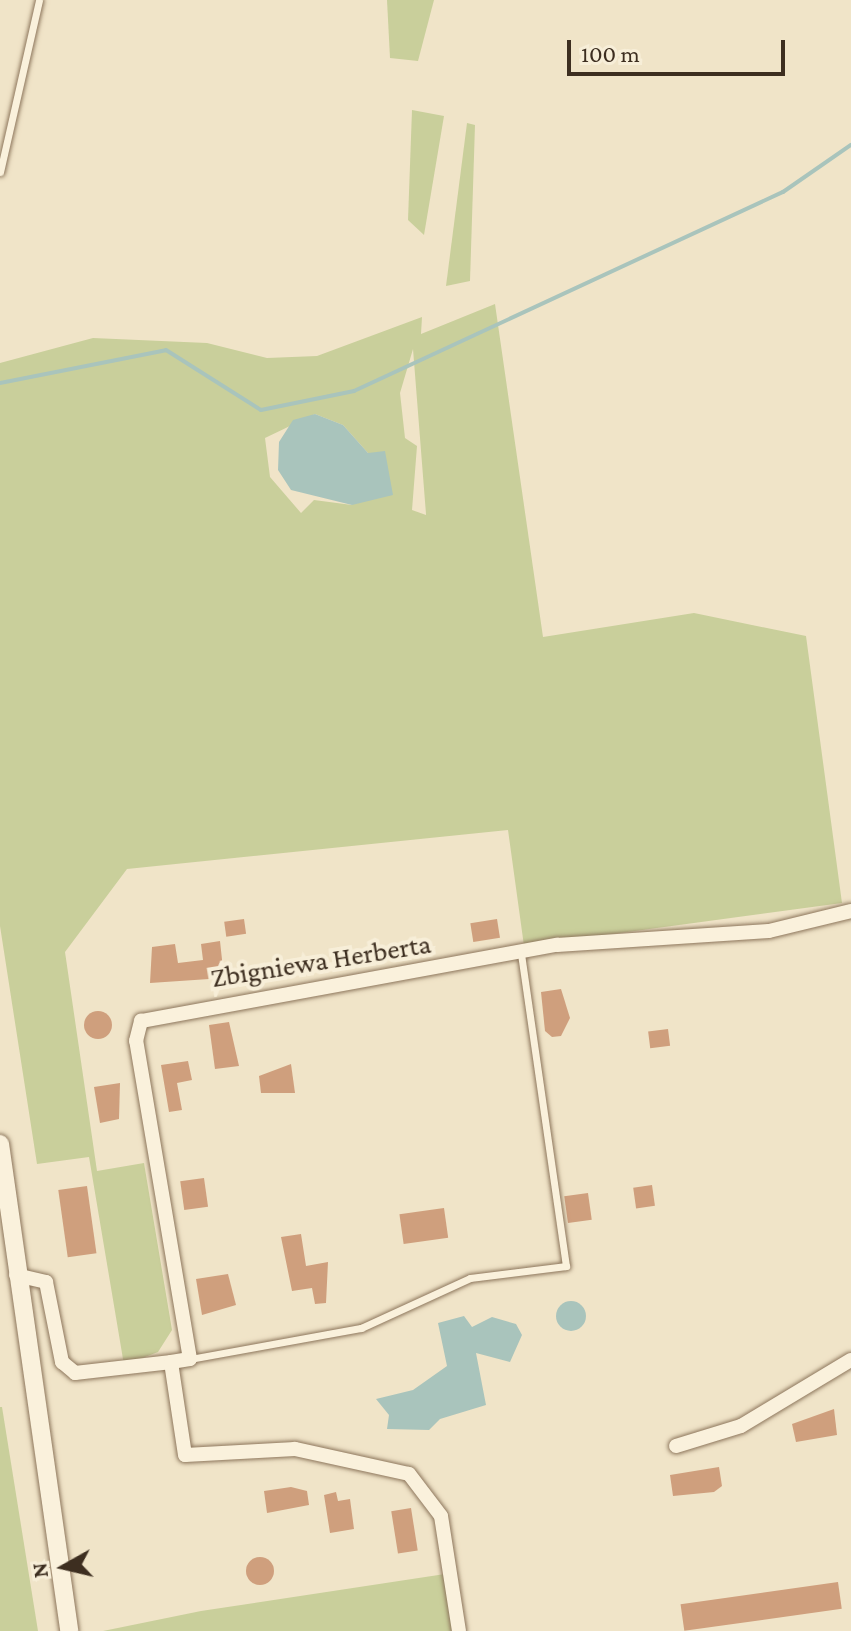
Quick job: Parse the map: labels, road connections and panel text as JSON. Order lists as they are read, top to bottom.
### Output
{
  "streets": {
    "street": ["Zbigniewa Herberta"]
  },
  "scale_bar": "100 m",
  "north": "left"
}
